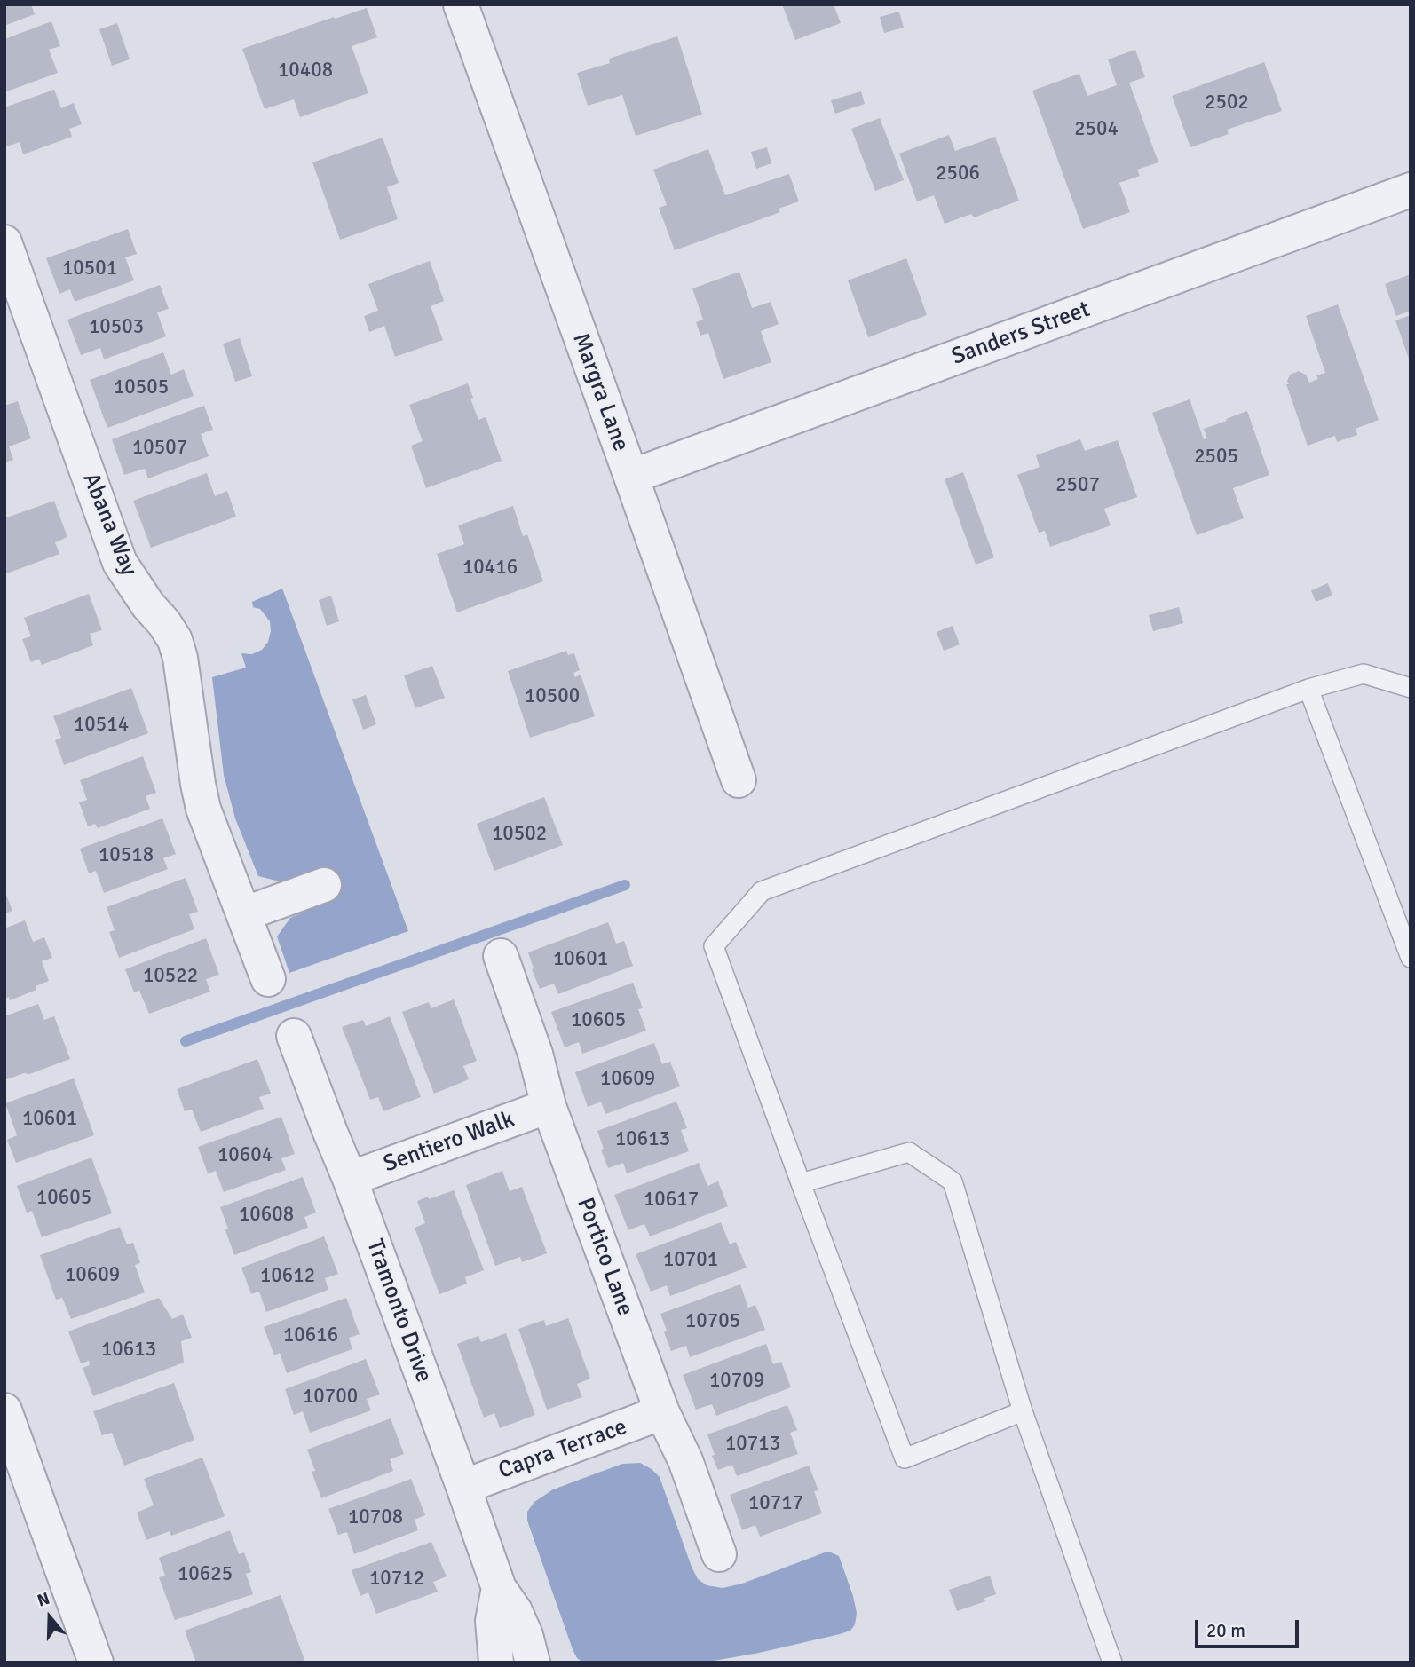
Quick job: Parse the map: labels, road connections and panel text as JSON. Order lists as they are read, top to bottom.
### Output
{
  "streets": {
    "street": [
      "Sanders Street",
      "Margra Lane",
      "Abana Way",
      "Sentiero Walk",
      "Portico Lane",
      "Tramonto Drive",
      "Capra Terrace"
    ]
  },
  "crossings": [
    ["Sanders Street", "Margra Lane"],
    ["Sentiero Walk", "Portico Lane"],
    ["Sentiero Walk", "Tramonto Drive"],
    ["Portico Lane", "Capra Terrace"],
    ["Tramonto Drive", "Capra Terrace"]
  ],
  "house_numbers": [
    "10408",
    "2502",
    "2504",
    "2506",
    "10501",
    "10503",
    "10505",
    "10507",
    "2505",
    "2507",
    "10416",
    "10500",
    "10514",
    "10502",
    "10518",
    "10601",
    "10522",
    "10605",
    "10609",
    "10601",
    "10613",
    "10604",
    "10605",
    "10617",
    "10608",
    "10701",
    "10609",
    "10612",
    "10705",
    "10616",
    "10613",
    "10709",
    "10700",
    "10713",
    "10717",
    "10708",
    "10625",
    "10712"
  ],
  "scale_bar": "20 m",
  "north": "top"
}
